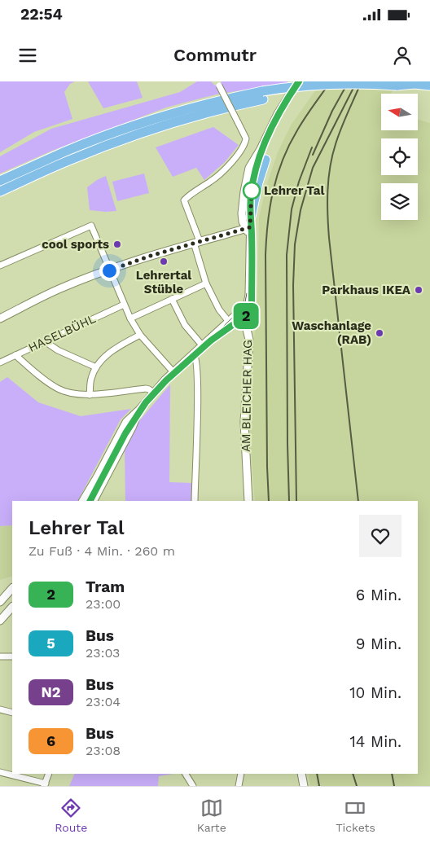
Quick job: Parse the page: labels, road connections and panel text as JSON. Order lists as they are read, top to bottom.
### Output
{
  "streets": {
    "street": ["HASELBÜHL", "AM BLEICHER HAG"]
  },
  "places": [
    "Lehrer Tal",
    "cool sports",
    "Lehrertal Stüble",
    "Parkhaus IKEA",
    "Waschanlage (RAB)"
  ],
  "lines": ["tram line 2"],
  "north": "left",
  "page": {
    "status": "22:54",
    "header": "Commutr",
    "on_map": "2",
    "heading": ["Lehrer Tal", "Zu Fuß · 4 Min. · 260 m"],
    "list": [
      {
        "mark": "2",
        "name": "Tram",
        "note": "23:00",
        "value": "6 Min."
      },
      {
        "mark": "5",
        "name": "Bus",
        "note": "23:03",
        "value": "9 Min."
      },
      {
        "mark": "N2",
        "name": "Bus",
        "note": "23:04",
        "value": "10 Min."
      },
      {
        "mark": "6",
        "name": "Bus",
        "note": "23:08",
        "value": "14 Min."
      }
    ],
    "tabs": ["Route", "Karte", "Tickets"]
  }
}
